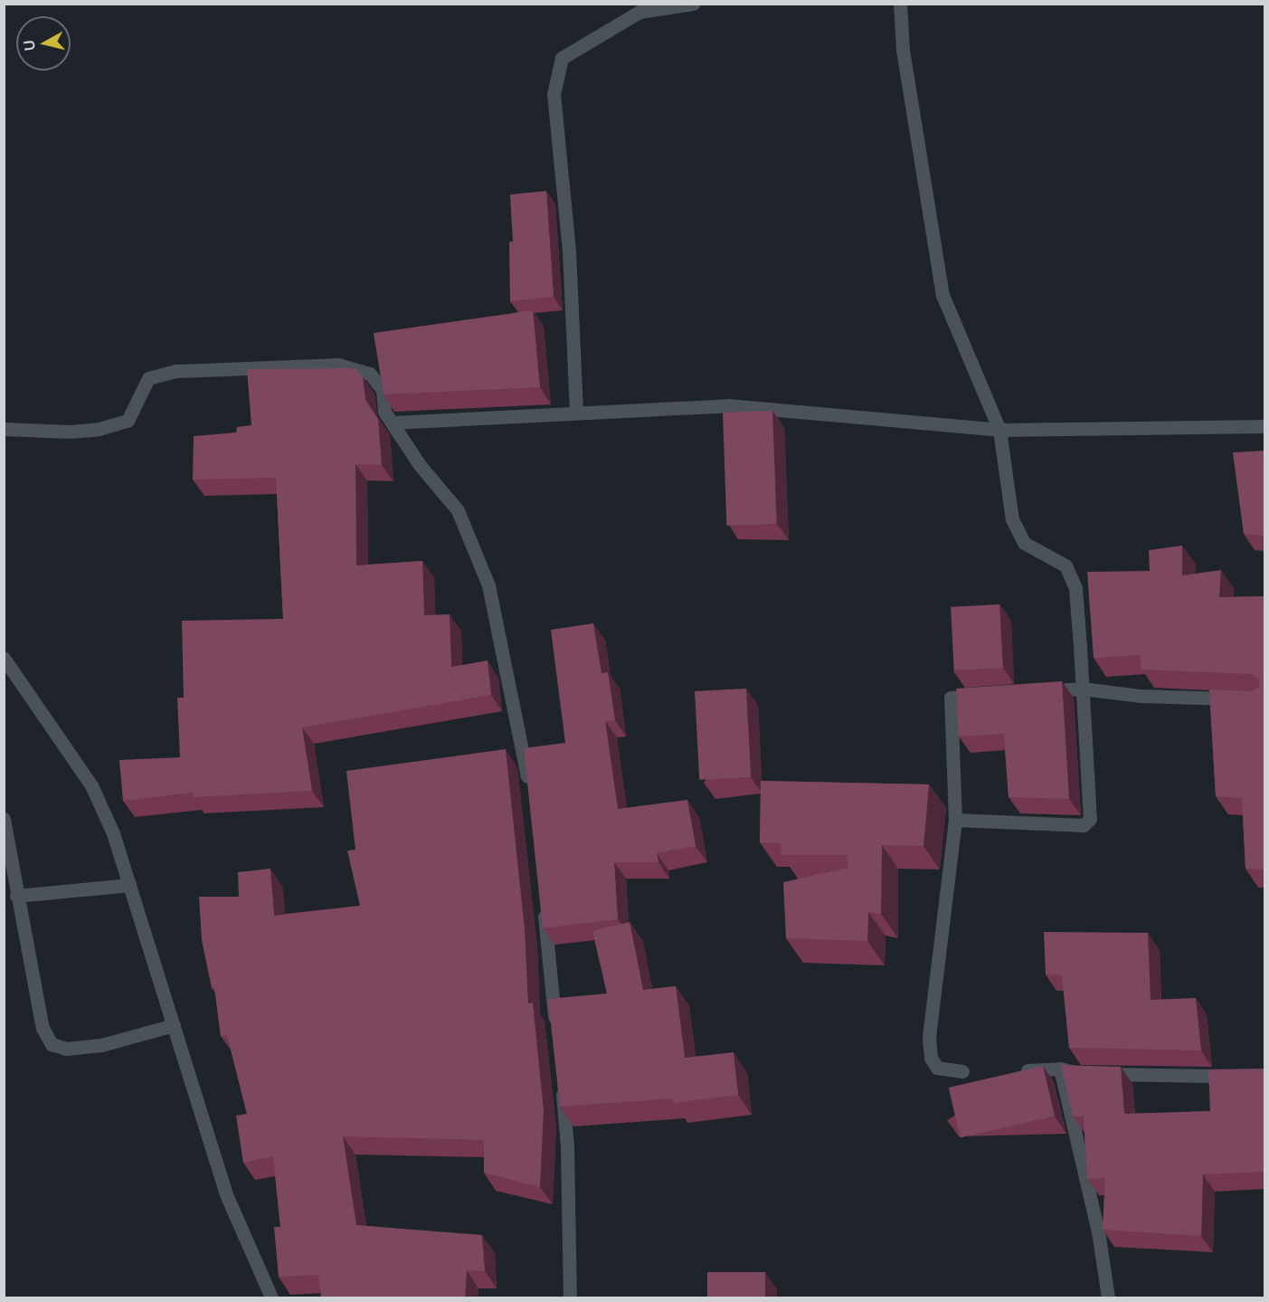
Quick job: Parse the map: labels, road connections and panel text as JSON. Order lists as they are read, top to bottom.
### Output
{
  "north": "left"
}
